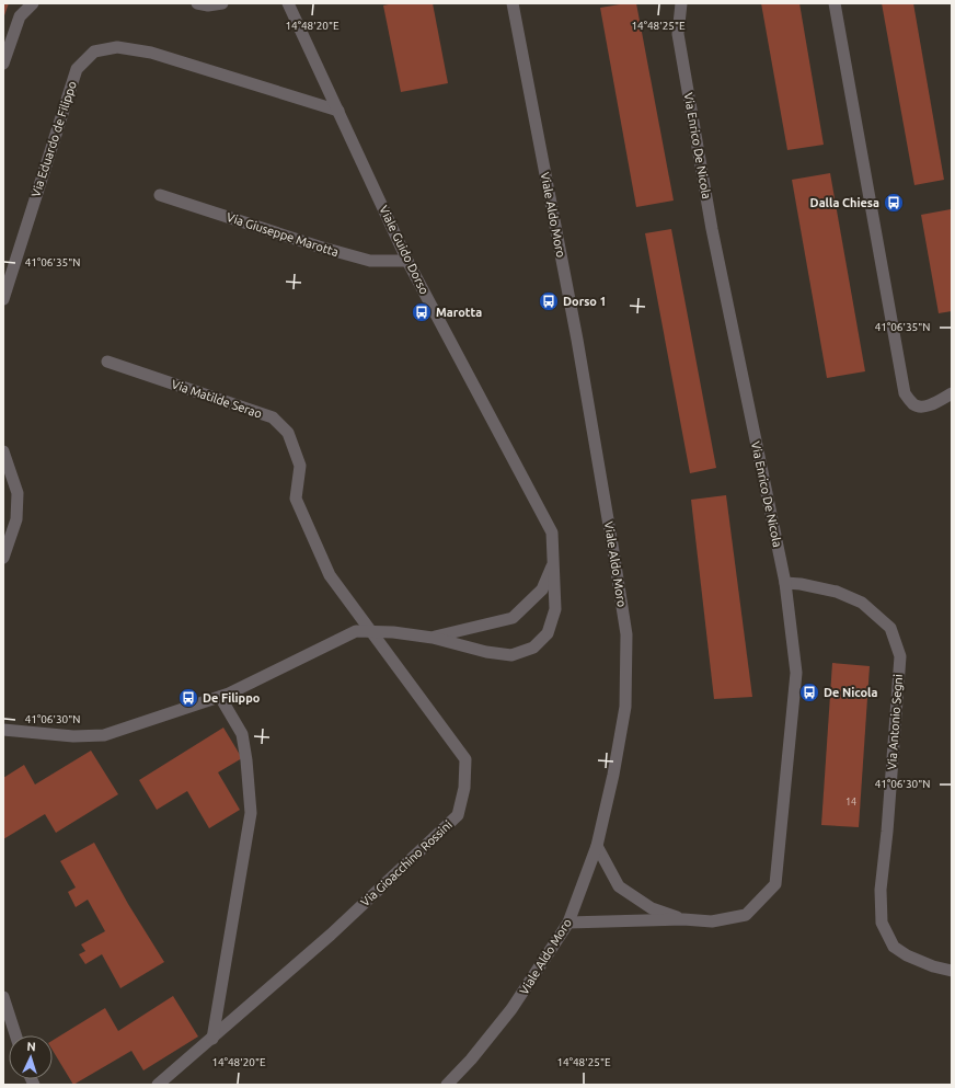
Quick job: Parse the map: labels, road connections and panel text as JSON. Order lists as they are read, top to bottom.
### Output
{
  "streets": {
    "street": [
      "Via Eduardo de Filippo",
      "Via Enrico De Nicola",
      "Viale Aldo Moro",
      "Via Giuseppe Marotta",
      "Viale Guido Dorso",
      "Via Matilde Serao",
      "Via Antonio Segni",
      "Via Gioacchino Rossini"
    ]
  },
  "crossings": [
    ["Via Eduardo de Filippo", "Viale Guido Dorso"],
    ["Via Enrico De Nicola", "Via Antonio Segni"],
    ["Via Giuseppe Marotta", "Viale Guido Dorso"],
    ["Viale Guido Dorso", "Via Matilde Serao"],
    ["Viale Guido Dorso", "Via Gioacchino Rossini"],
    ["Via Matilde Serao", "Via Gioacchino Rossini"]
  ],
  "places": {
    "bus stop": [
      "Dalla Chiesa",
      "Dorso 1",
      "Marotta",
      "De Nicola",
      "De Filippo"
    ]
  },
  "house_numbers": ["14"],
  "north": "top",
  "coordinates": [
    "14°48'20\"E",
    "14°48'25\"E",
    "41°06'35\"N",
    "41°06'30\"N"
  ]
}
